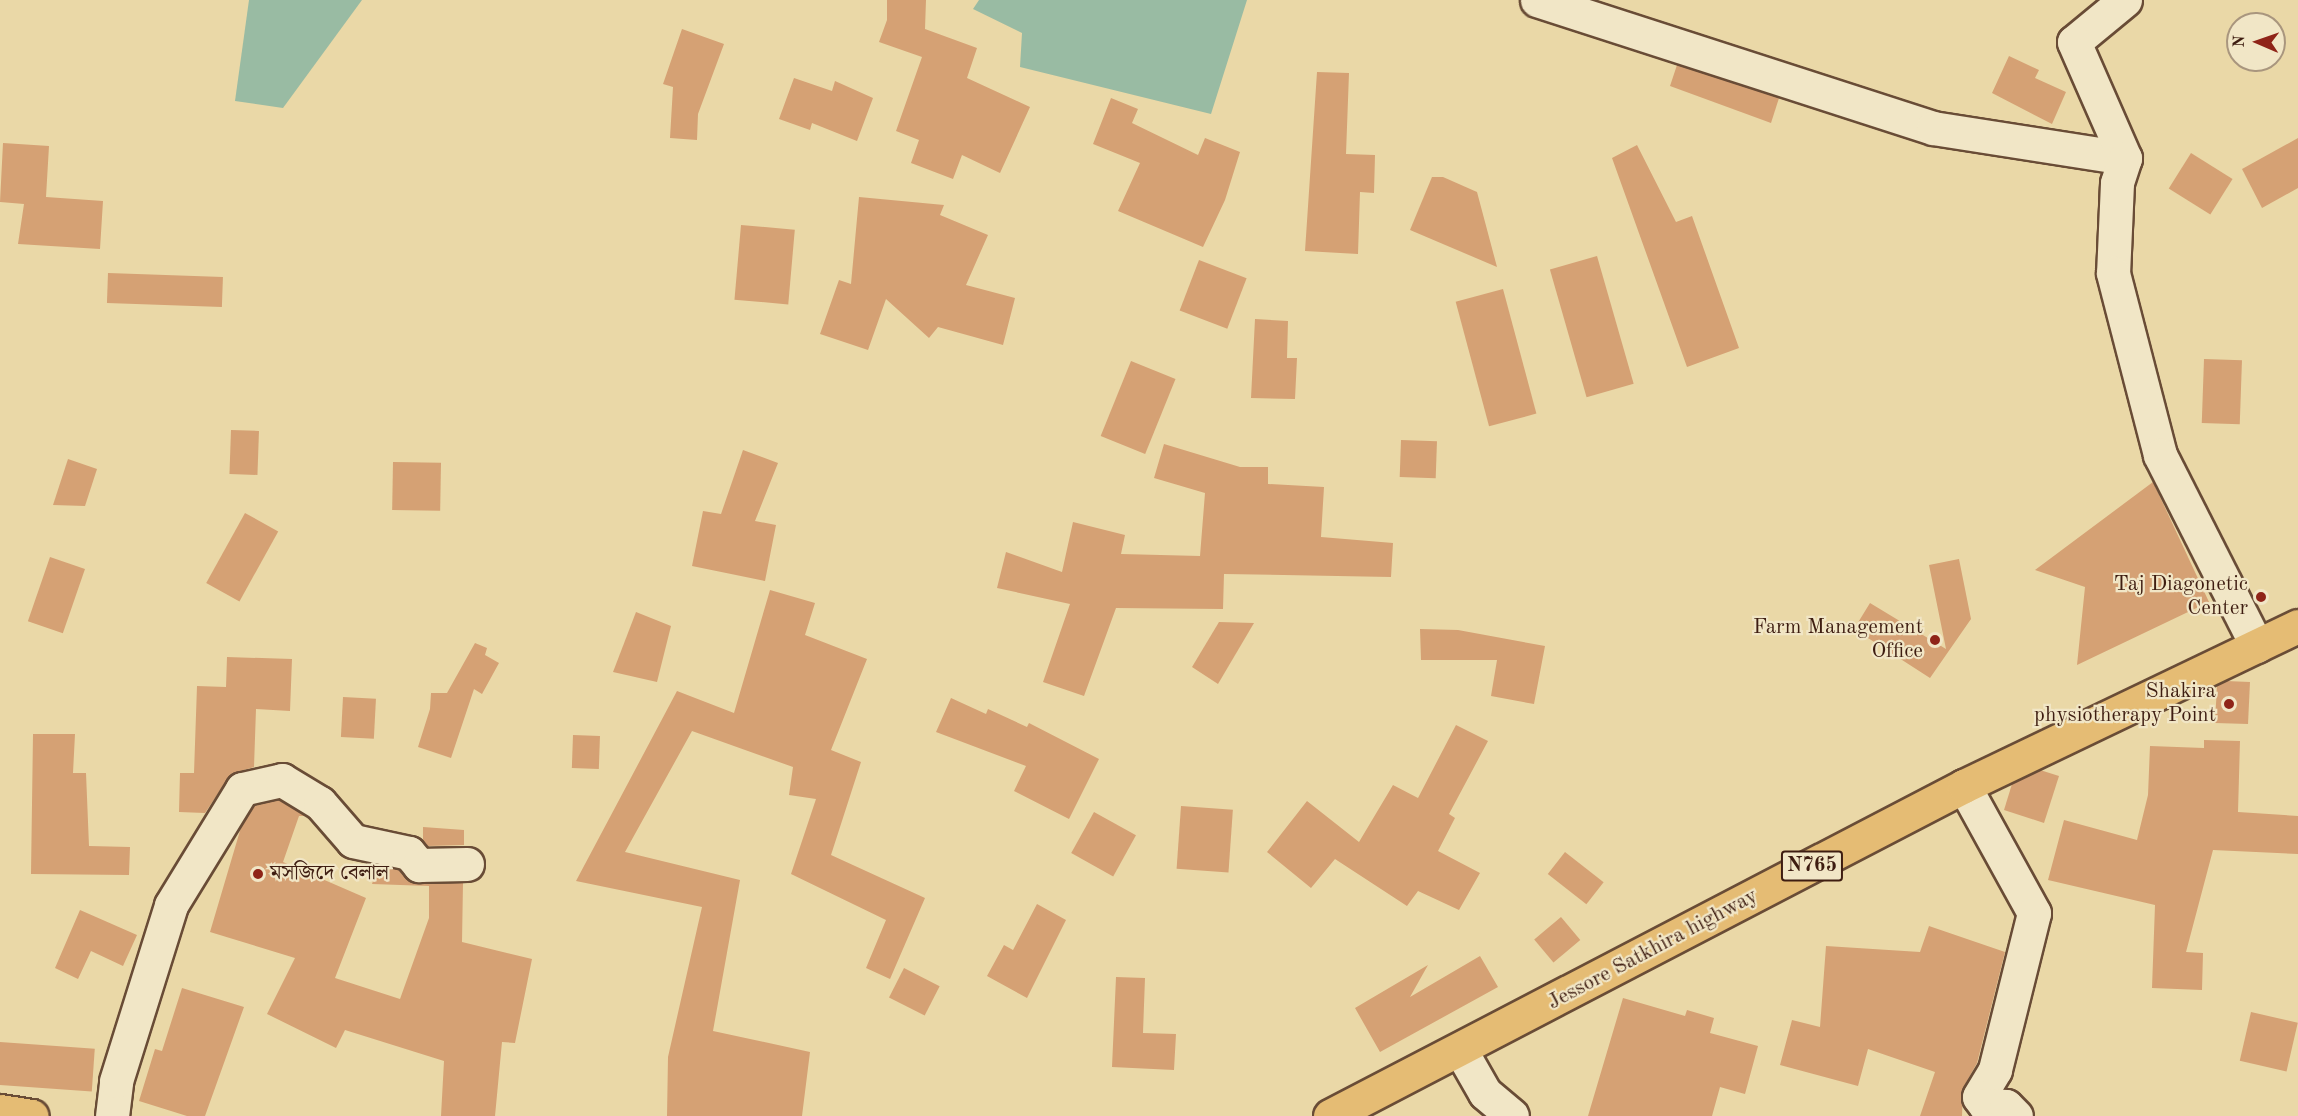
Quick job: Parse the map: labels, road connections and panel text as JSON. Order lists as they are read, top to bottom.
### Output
{
  "streets": {
    "highway": ["N765", "Jessore Satkhira highway"]
  },
  "places": [
    "Taj Diagonetic Center",
    "Farm Management Office",
    "Shakira physiotherapy Point",
    "মসজিদে বেলাল"
  ],
  "north": "left"
}
